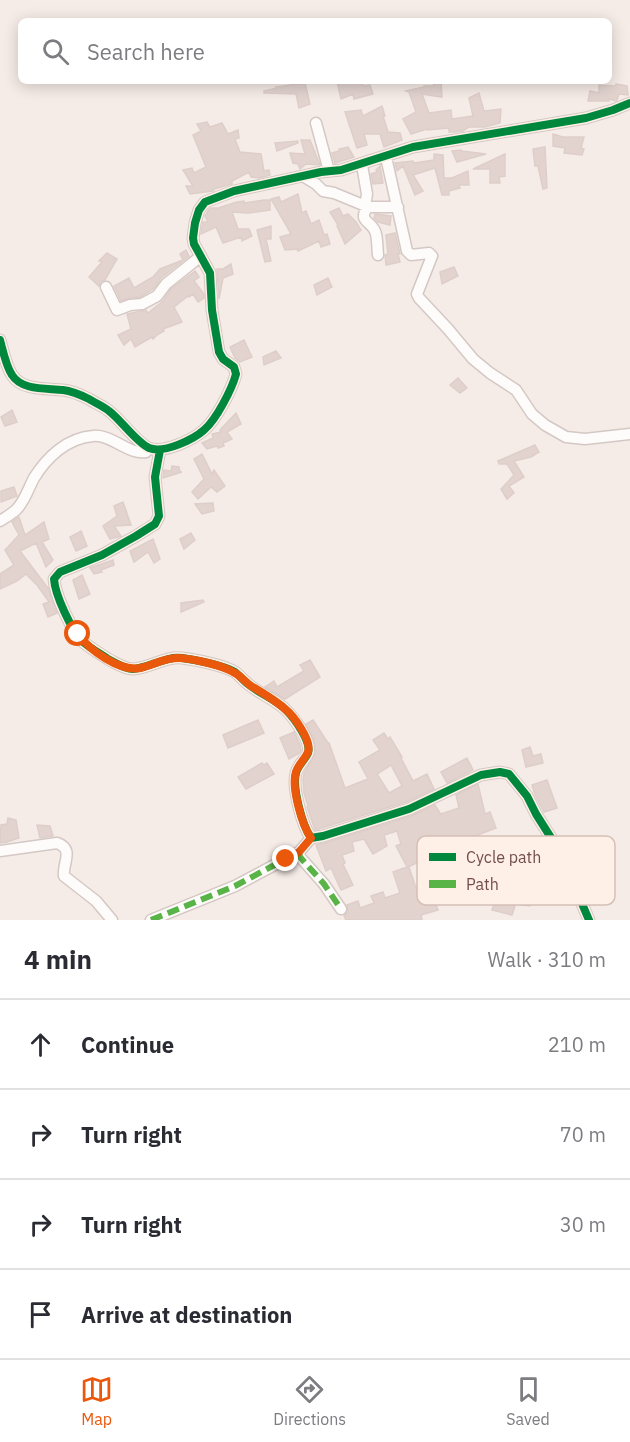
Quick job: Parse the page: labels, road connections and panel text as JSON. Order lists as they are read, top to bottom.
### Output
{
  "legend": ["Cycle path", "Path"],
  "page": {
    "search": "Search here",
    "heading": ["4 min", "Walk · 310 m"],
    "list": [
      ["Continue", "210 m"],
      ["Turn right", "70 m"],
      ["Turn right", "30 m"],
      "Arrive at destination"
    ],
    "nav": ["Map", "Directions", "Saved"]
  }
}
